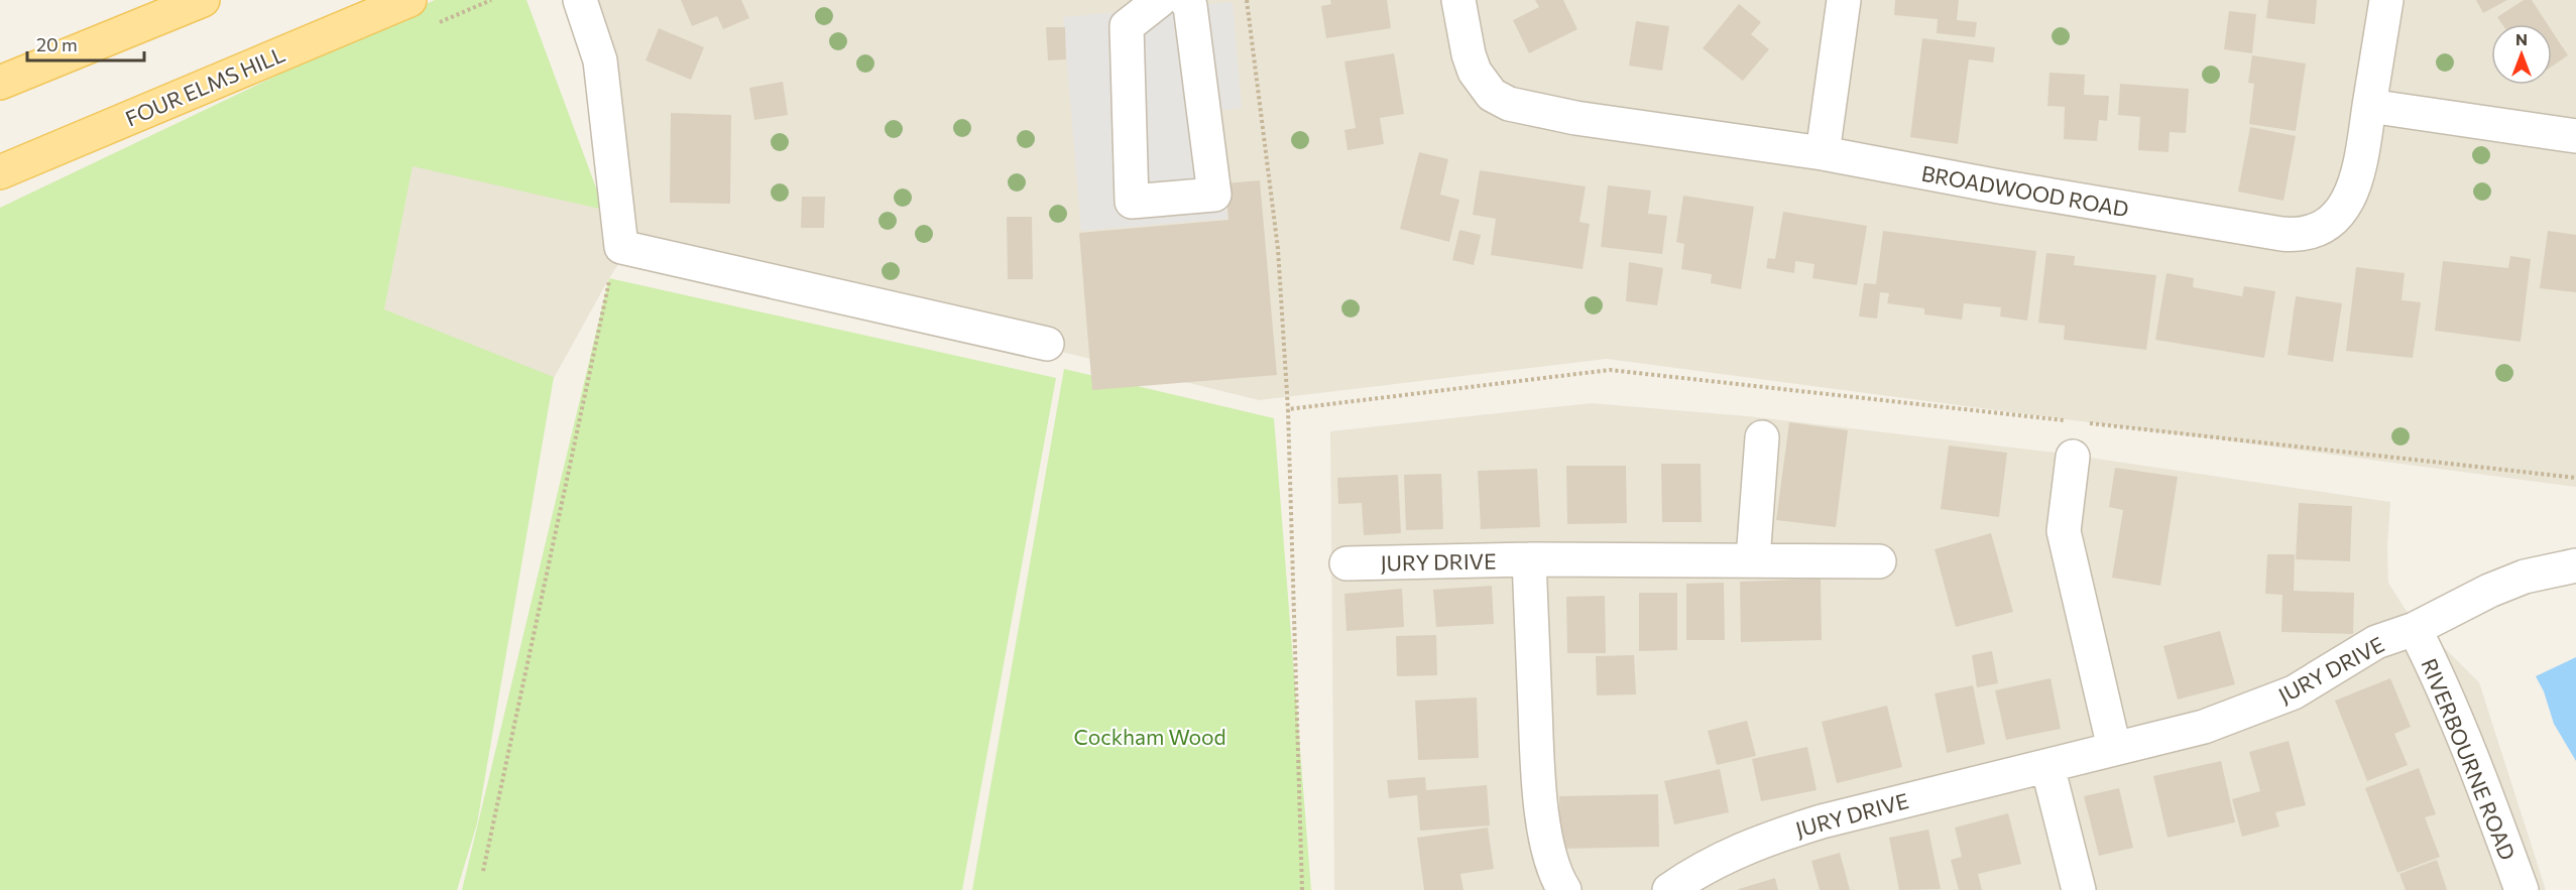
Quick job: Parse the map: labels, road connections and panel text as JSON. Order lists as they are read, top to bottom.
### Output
{
  "streets": {
    "main road": ["FOUR ELMS HILL"],
    "street": ["BROADWOOD ROAD", "JURY DRIVE", "RIVERBOURNE ROAD"]
  },
  "crossings": [
    ["JURY DRIVE", "RIVERBOURNE ROAD"]
  ],
  "parks": ["Cockham Wood"],
  "scale_bar": "20 m",
  "north": "top"
}
